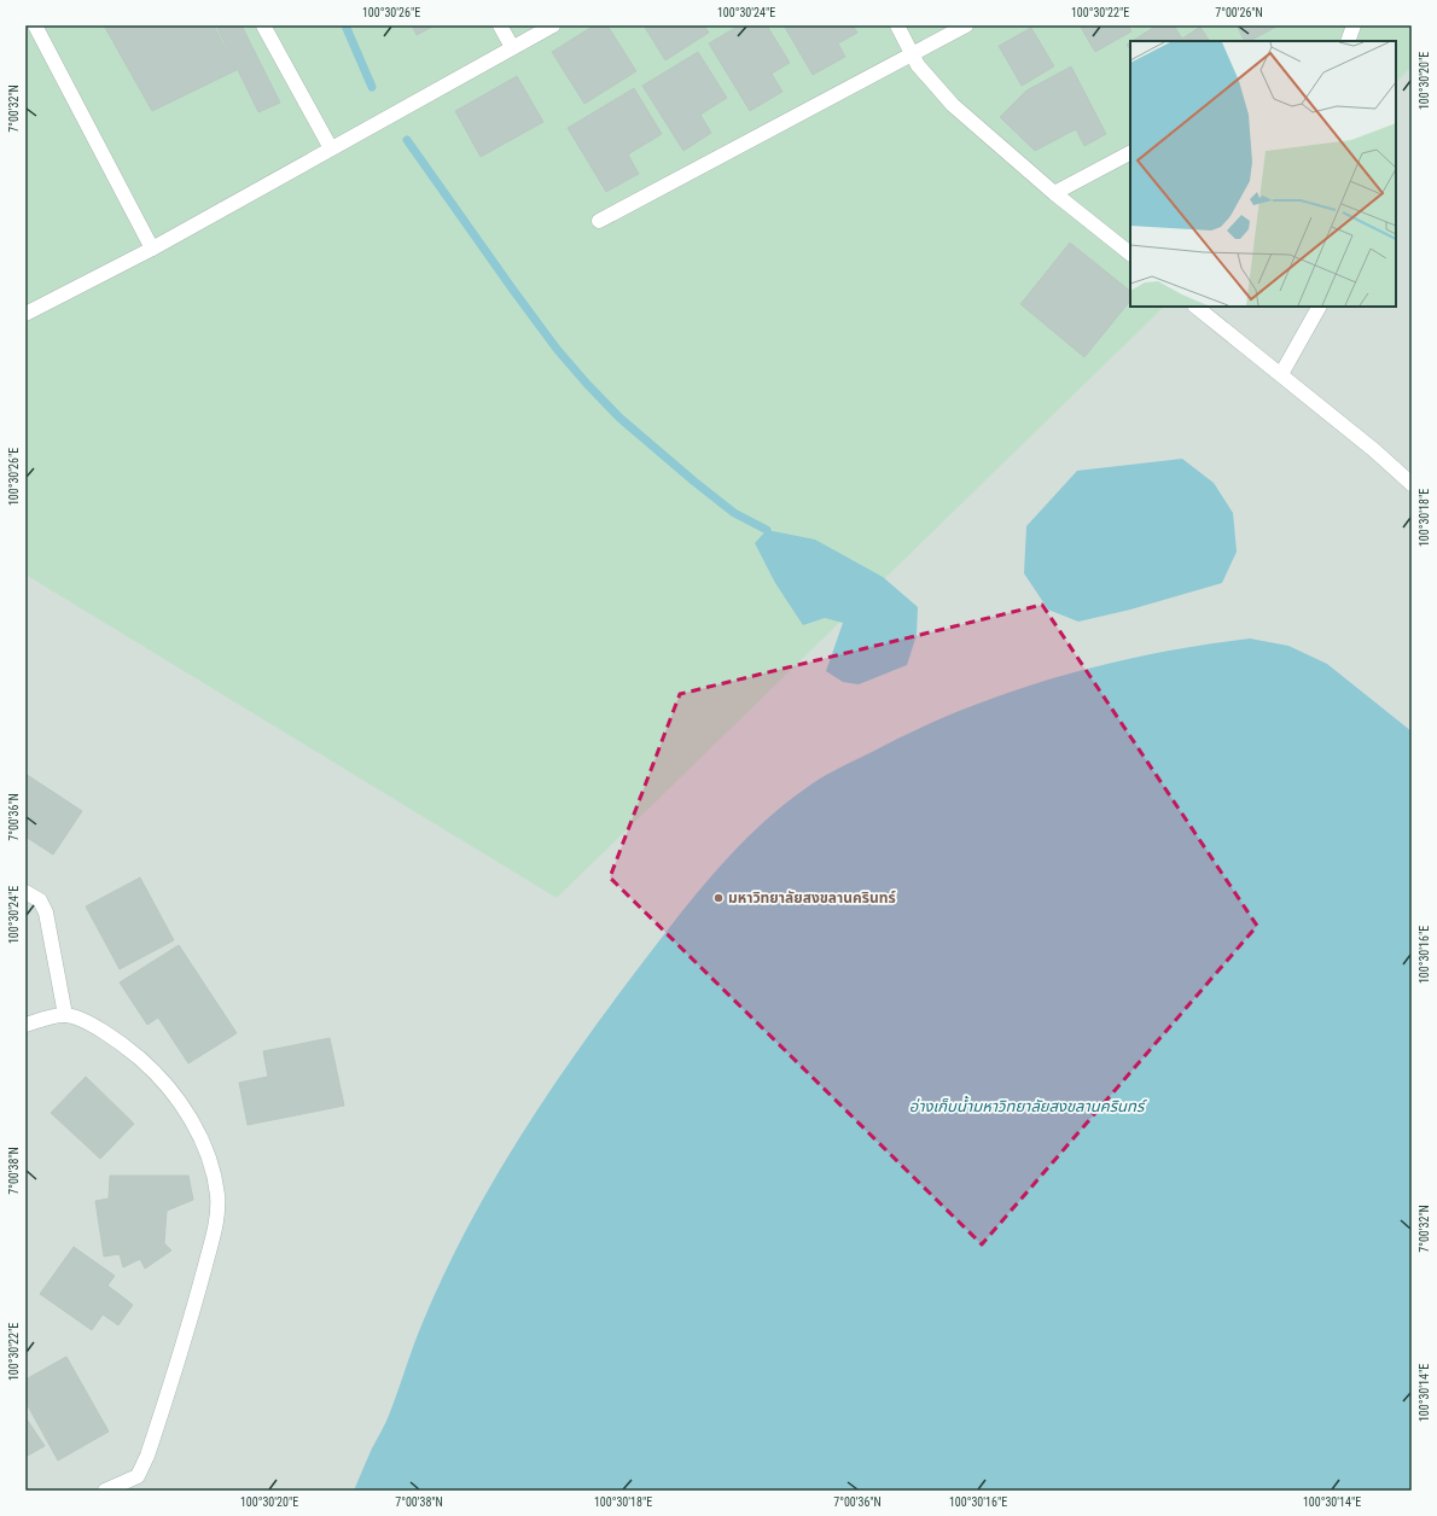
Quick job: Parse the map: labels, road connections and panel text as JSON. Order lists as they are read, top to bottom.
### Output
{
  "water": ["อ่างเก็บน้ำมหาวิทยาลัยสงขลานครินทร์"],
  "places": ["มหาวิทยาลัยสงขลานครินทร์"],
  "coordinates": [
    "100°30'26\"E",
    "100°30'24\"E",
    "100°30'22\"E",
    "7°00'26\"N",
    "100°30'20\"E",
    "7°00'32\"N",
    "100°30'18\"E",
    "7°00'36\"N",
    "100°30'16\"E",
    "7°00'38\"N",
    "100°30'14\"E"
  ]
}
